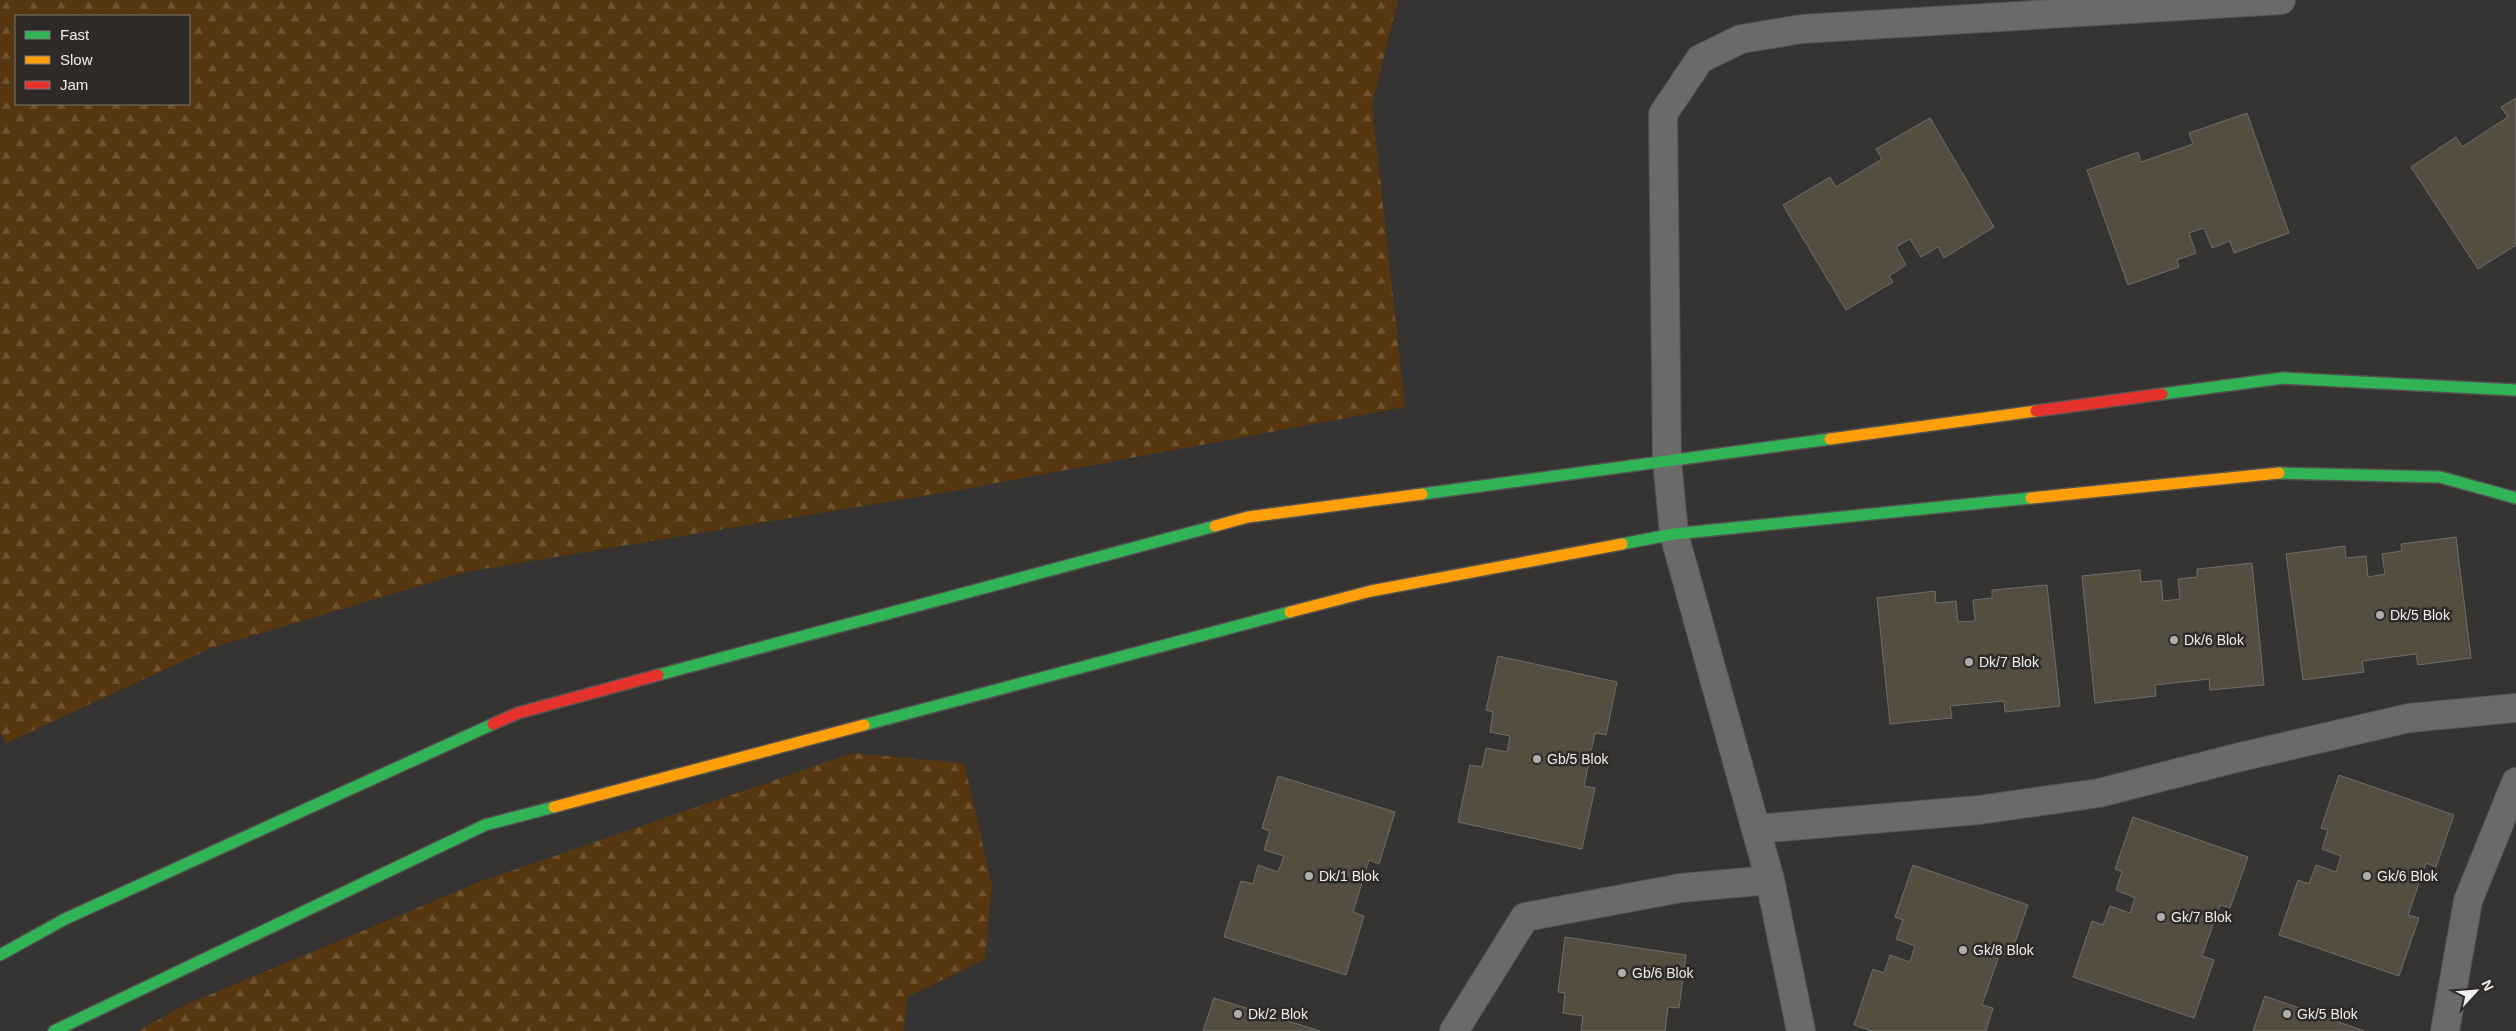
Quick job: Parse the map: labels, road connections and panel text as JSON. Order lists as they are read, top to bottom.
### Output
{
  "places": [
    "Dk/5 Blok",
    "Dk/6 Blok",
    "Dk/7 Blok",
    "Gb/5 Blok",
    "Dk/1 Blok",
    "Gk/6 Blok",
    "Gk/7 Blok",
    "Gk/8 Blok",
    "Gb/6 Blok",
    "Dk/2 Blok",
    "Gk/5 Blok"
  ],
  "legend": ["Fast", "Slow", "Jam"],
  "north": "top right"
}
